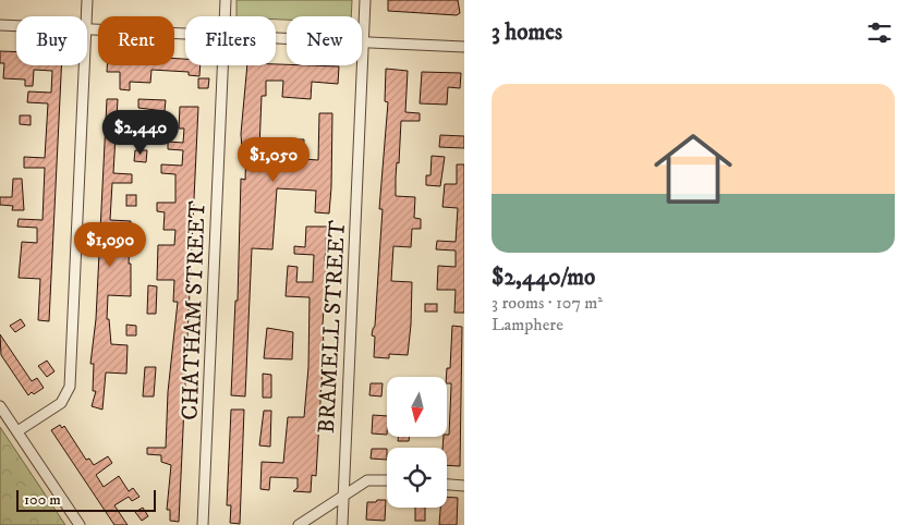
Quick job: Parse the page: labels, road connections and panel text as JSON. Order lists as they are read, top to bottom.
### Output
{
  "streets": {
    "street": ["CHATHAM STREET", "BRAMELL STREET"]
  },
  "scale_bar": "100 m",
  "north": "bottom",
  "page": {
    "heading": "3 homes",
    "chip": [
      "Buy",
      "Rent",
      "Filters",
      "New"
    ],
    "list": [
      {
        "name": "$2,440/mo",
        "note": "3 rooms · 107 m² · Lamphere"
      }
    ],
    "price": ["$2,440", "$1,050", "$1,090"],
    "scale": "100 m"
  }
}
